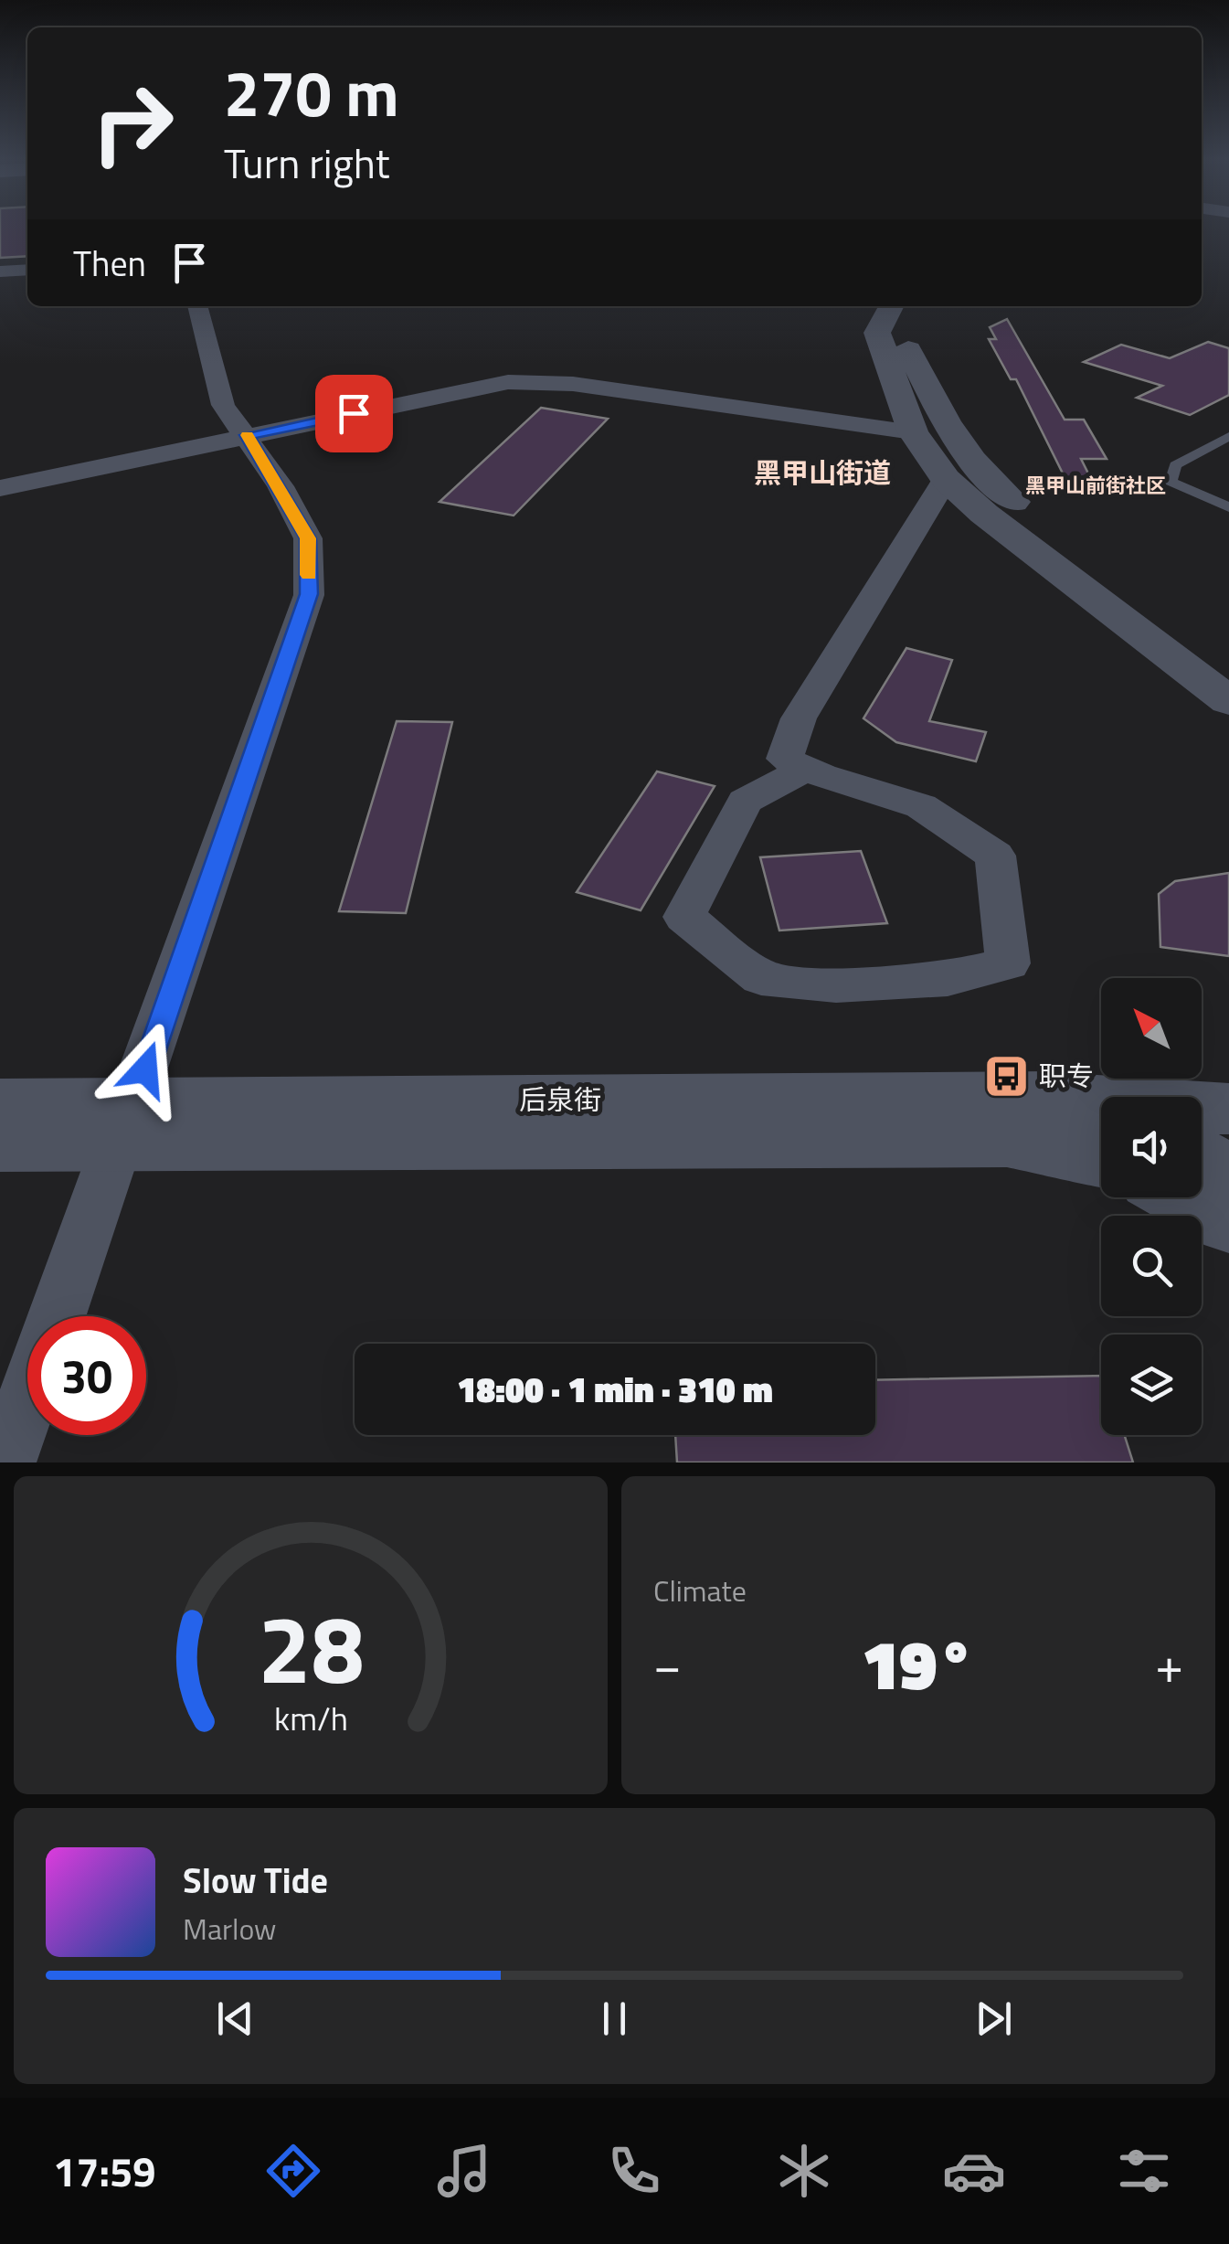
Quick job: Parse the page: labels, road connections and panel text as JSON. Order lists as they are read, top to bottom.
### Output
{
  "streets": {
    "street": ["后泉街"]
  },
  "districts": ["黑甲山街道", "黑甲山前街社区"],
  "places": {
    "bus stop": ["职专"]
  },
  "north": "top left",
  "page": {
    "turn": ["270 m", "Turn right"],
    "then": "Then",
    "limit": "30",
    "trip": "18:00 · 1 min · 310 m",
    "tile": "Climate",
    "heat": ["−", "19°", "+"],
    "song": ["Slow Tide", "Marlow"],
    "tabs": "17:59",
    "gauge": ["28", "km/h"]
  }
}
